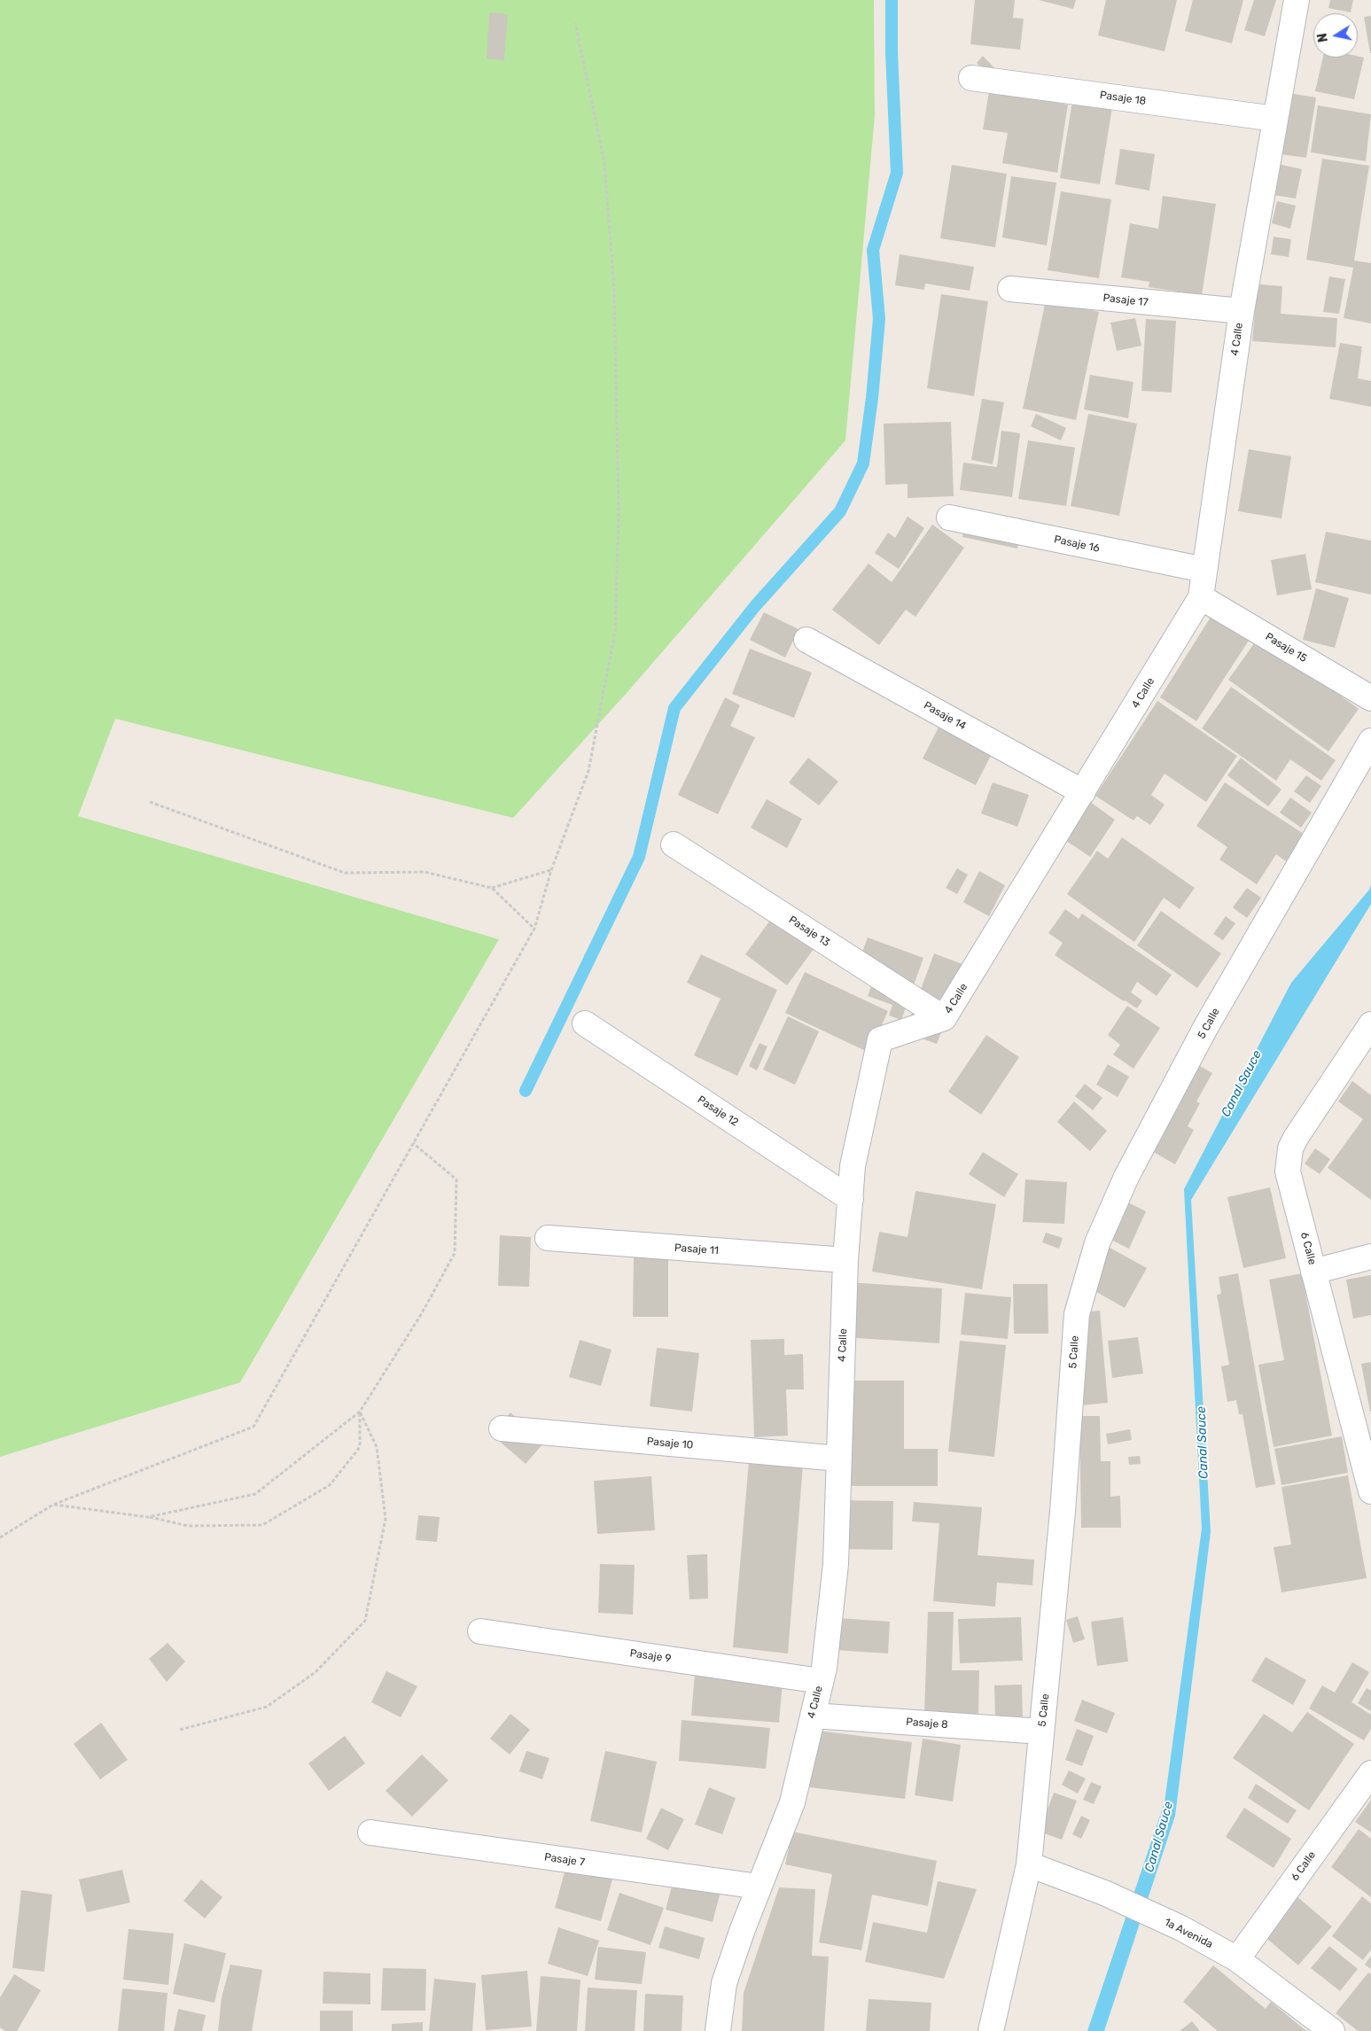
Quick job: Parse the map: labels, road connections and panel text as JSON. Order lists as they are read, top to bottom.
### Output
{
  "streets": {
    "street": [
      "Pasaje 18",
      "Pasaje 17",
      "4 Calle",
      "Pasaje 16",
      "Pasaje 15",
      "Pasaje 14",
      "Pasaje 13",
      "5 Calle",
      "Pasaje 12",
      "6 Calle",
      "Pasaje 11",
      "Pasaje 10",
      "Pasaje 9",
      "Pasaje 8",
      "Pasaje 7",
      "1a Avenida"
    ]
  },
  "crossings": [
    ["Pasaje 18", "4 Calle"],
    ["Pasaje 17", "4 Calle"],
    ["4 Calle", "Pasaje 16"],
    ["4 Calle", "Pasaje 15"],
    ["4 Calle", "Pasaje 14"],
    ["4 Calle", "Pasaje 13"],
    ["4 Calle", "Pasaje 12"],
    ["4 Calle", "Pasaje 11"],
    ["4 Calle", "Pasaje 10"],
    ["4 Calle", "Pasaje 9"],
    ["4 Calle", "Pasaje 8"],
    ["4 Calle", "Pasaje 7"],
    ["5 Calle", "Pasaje 8"],
    ["5 Calle", "1a Avenida"],
    ["6 Calle", "1a Avenida"]
  ],
  "water": ["Canal Sauce"],
  "north": "left"
}
